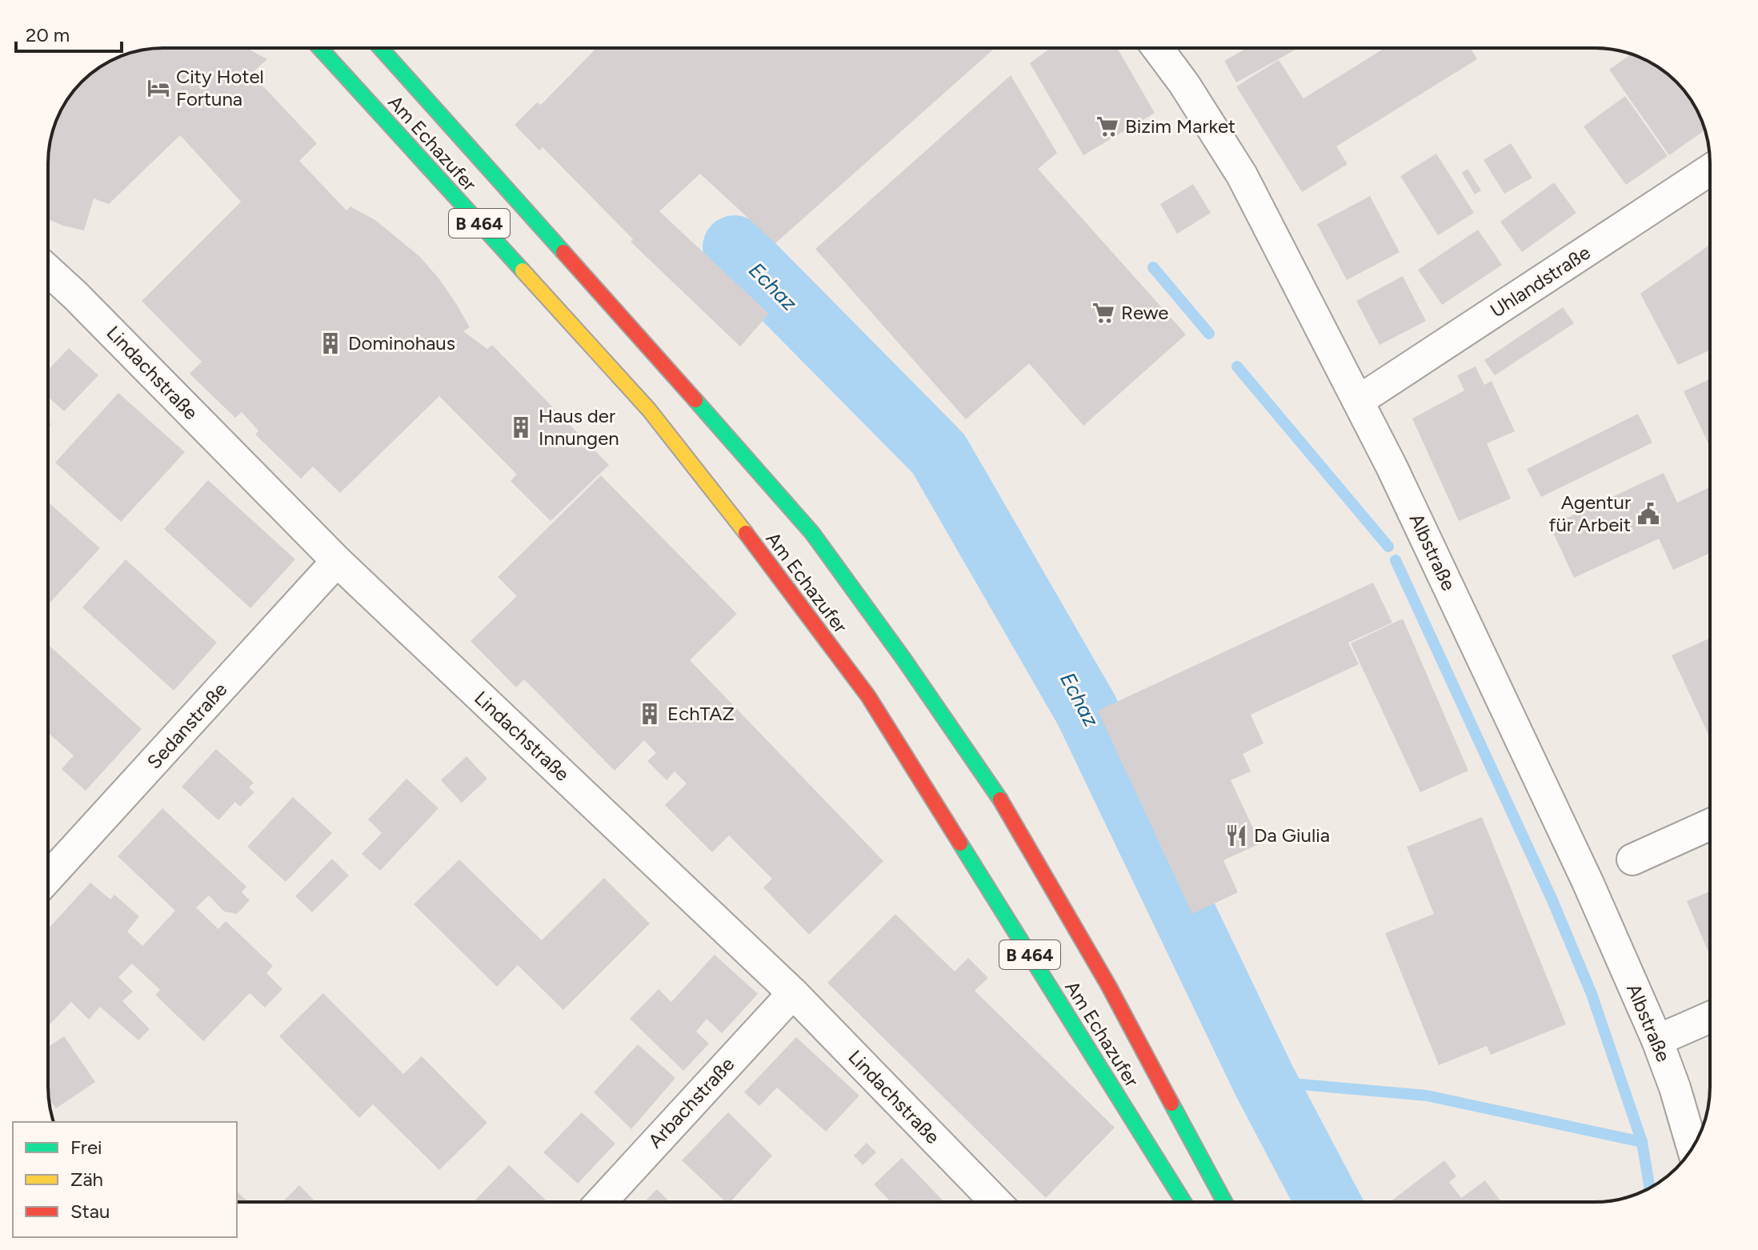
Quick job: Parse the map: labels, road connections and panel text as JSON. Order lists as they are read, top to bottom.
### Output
{
  "streets": {
    "main road": ["Am Echazufer", "B 464"],
    "street": [
      "Uhlandstraße",
      "Lindachstraße",
      "Albstraße",
      "Sedanstraße",
      "Arbachstraße"
    ]
  },
  "crossings": [
    ["Uhlandstraße", "Albstraße"],
    ["Lindachstraße", "Sedanstraße"],
    ["Lindachstraße", "Arbachstraße"]
  ],
  "water": ["Echaz"],
  "places": {
    "hotel": ["City Hotel Fortuna"],
    "supermarket": ["Bizim Market", "Rewe"],
    "building": ["Dominohaus", "Haus der Innungen", "EchTAZ"],
    "public building": ["Agentur für Arbeit"],
    "restaurant": ["Da Giulia"]
  },
  "legend": ["Frei", "Zäh", "Stau"],
  "scale_bar": "20 m"
}
